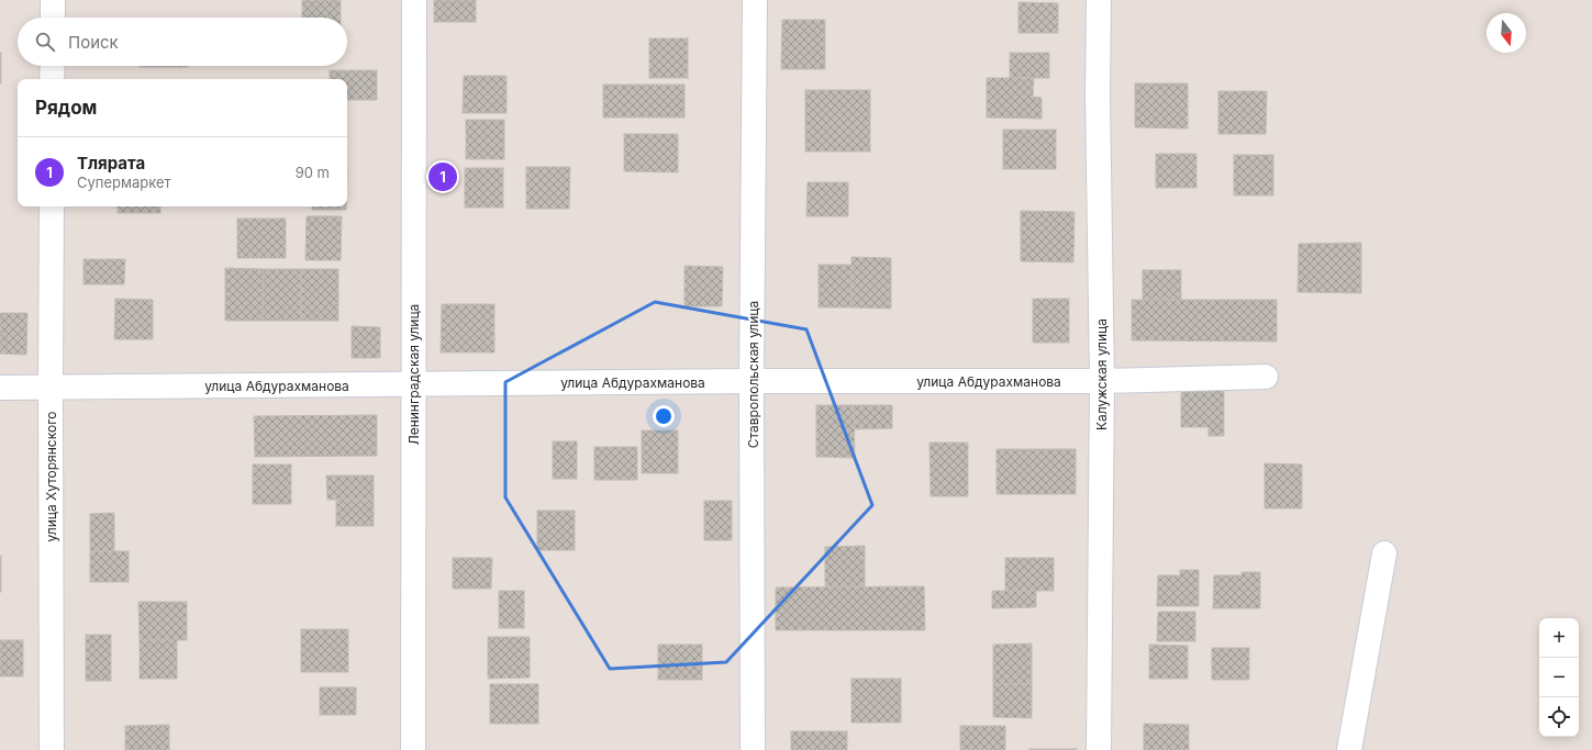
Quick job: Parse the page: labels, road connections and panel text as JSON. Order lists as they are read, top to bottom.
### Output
{
  "streets": {
    "street": [
      "Ленинградская улица",
      "Ставропольская улица",
      "Калужская улица",
      "улица Абдурахманова",
      "улица Хуторянского"
    ]
  },
  "crossings": [
    ["Ленинградская улица", "улица Абдурахманова"],
    ["Ставропольская улица", "улица Абдурахманова"],
    ["Калужская улица", "улица Абдурахманова"],
    ["улица Абдурахманова", "улица Хуторянского"]
  ],
  "north": "bottom",
  "page": {
    "search": "Поиск",
    "heading": "Рядом",
    "list": [
      {
        "mark": "1",
        "name": "Тлярата",
        "note": "Супермаркет",
        "value": "90 m"
      }
    ],
    "pins": "1",
    "map_buttons": ["+", "−"]
  }
}
